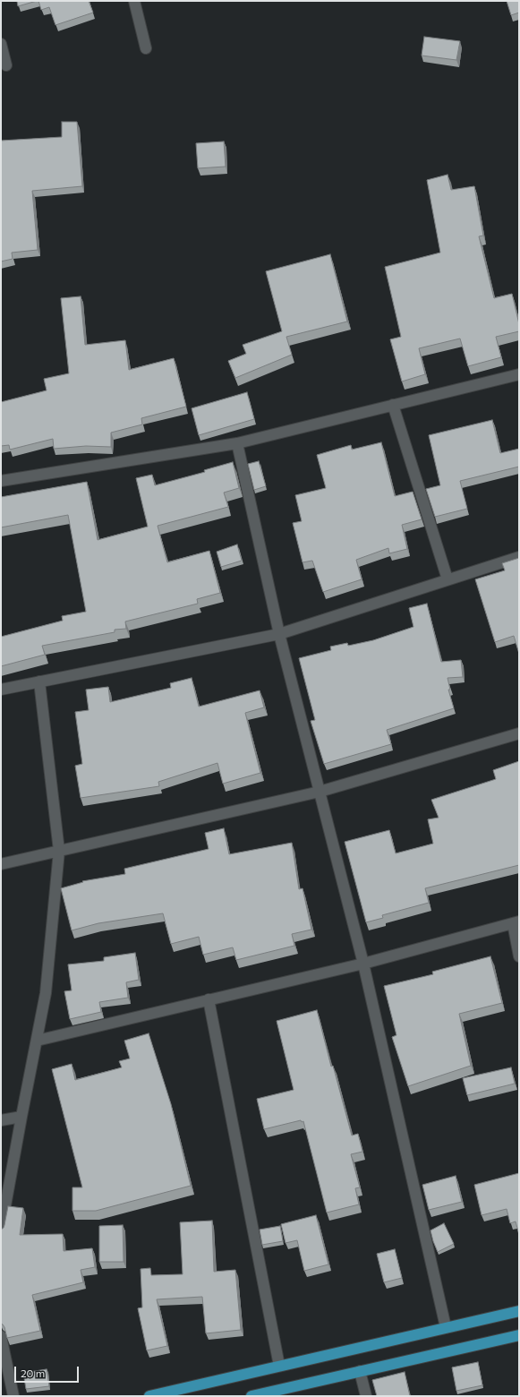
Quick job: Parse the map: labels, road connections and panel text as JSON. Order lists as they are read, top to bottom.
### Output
{
  "scale_bar": "20 m"
}
